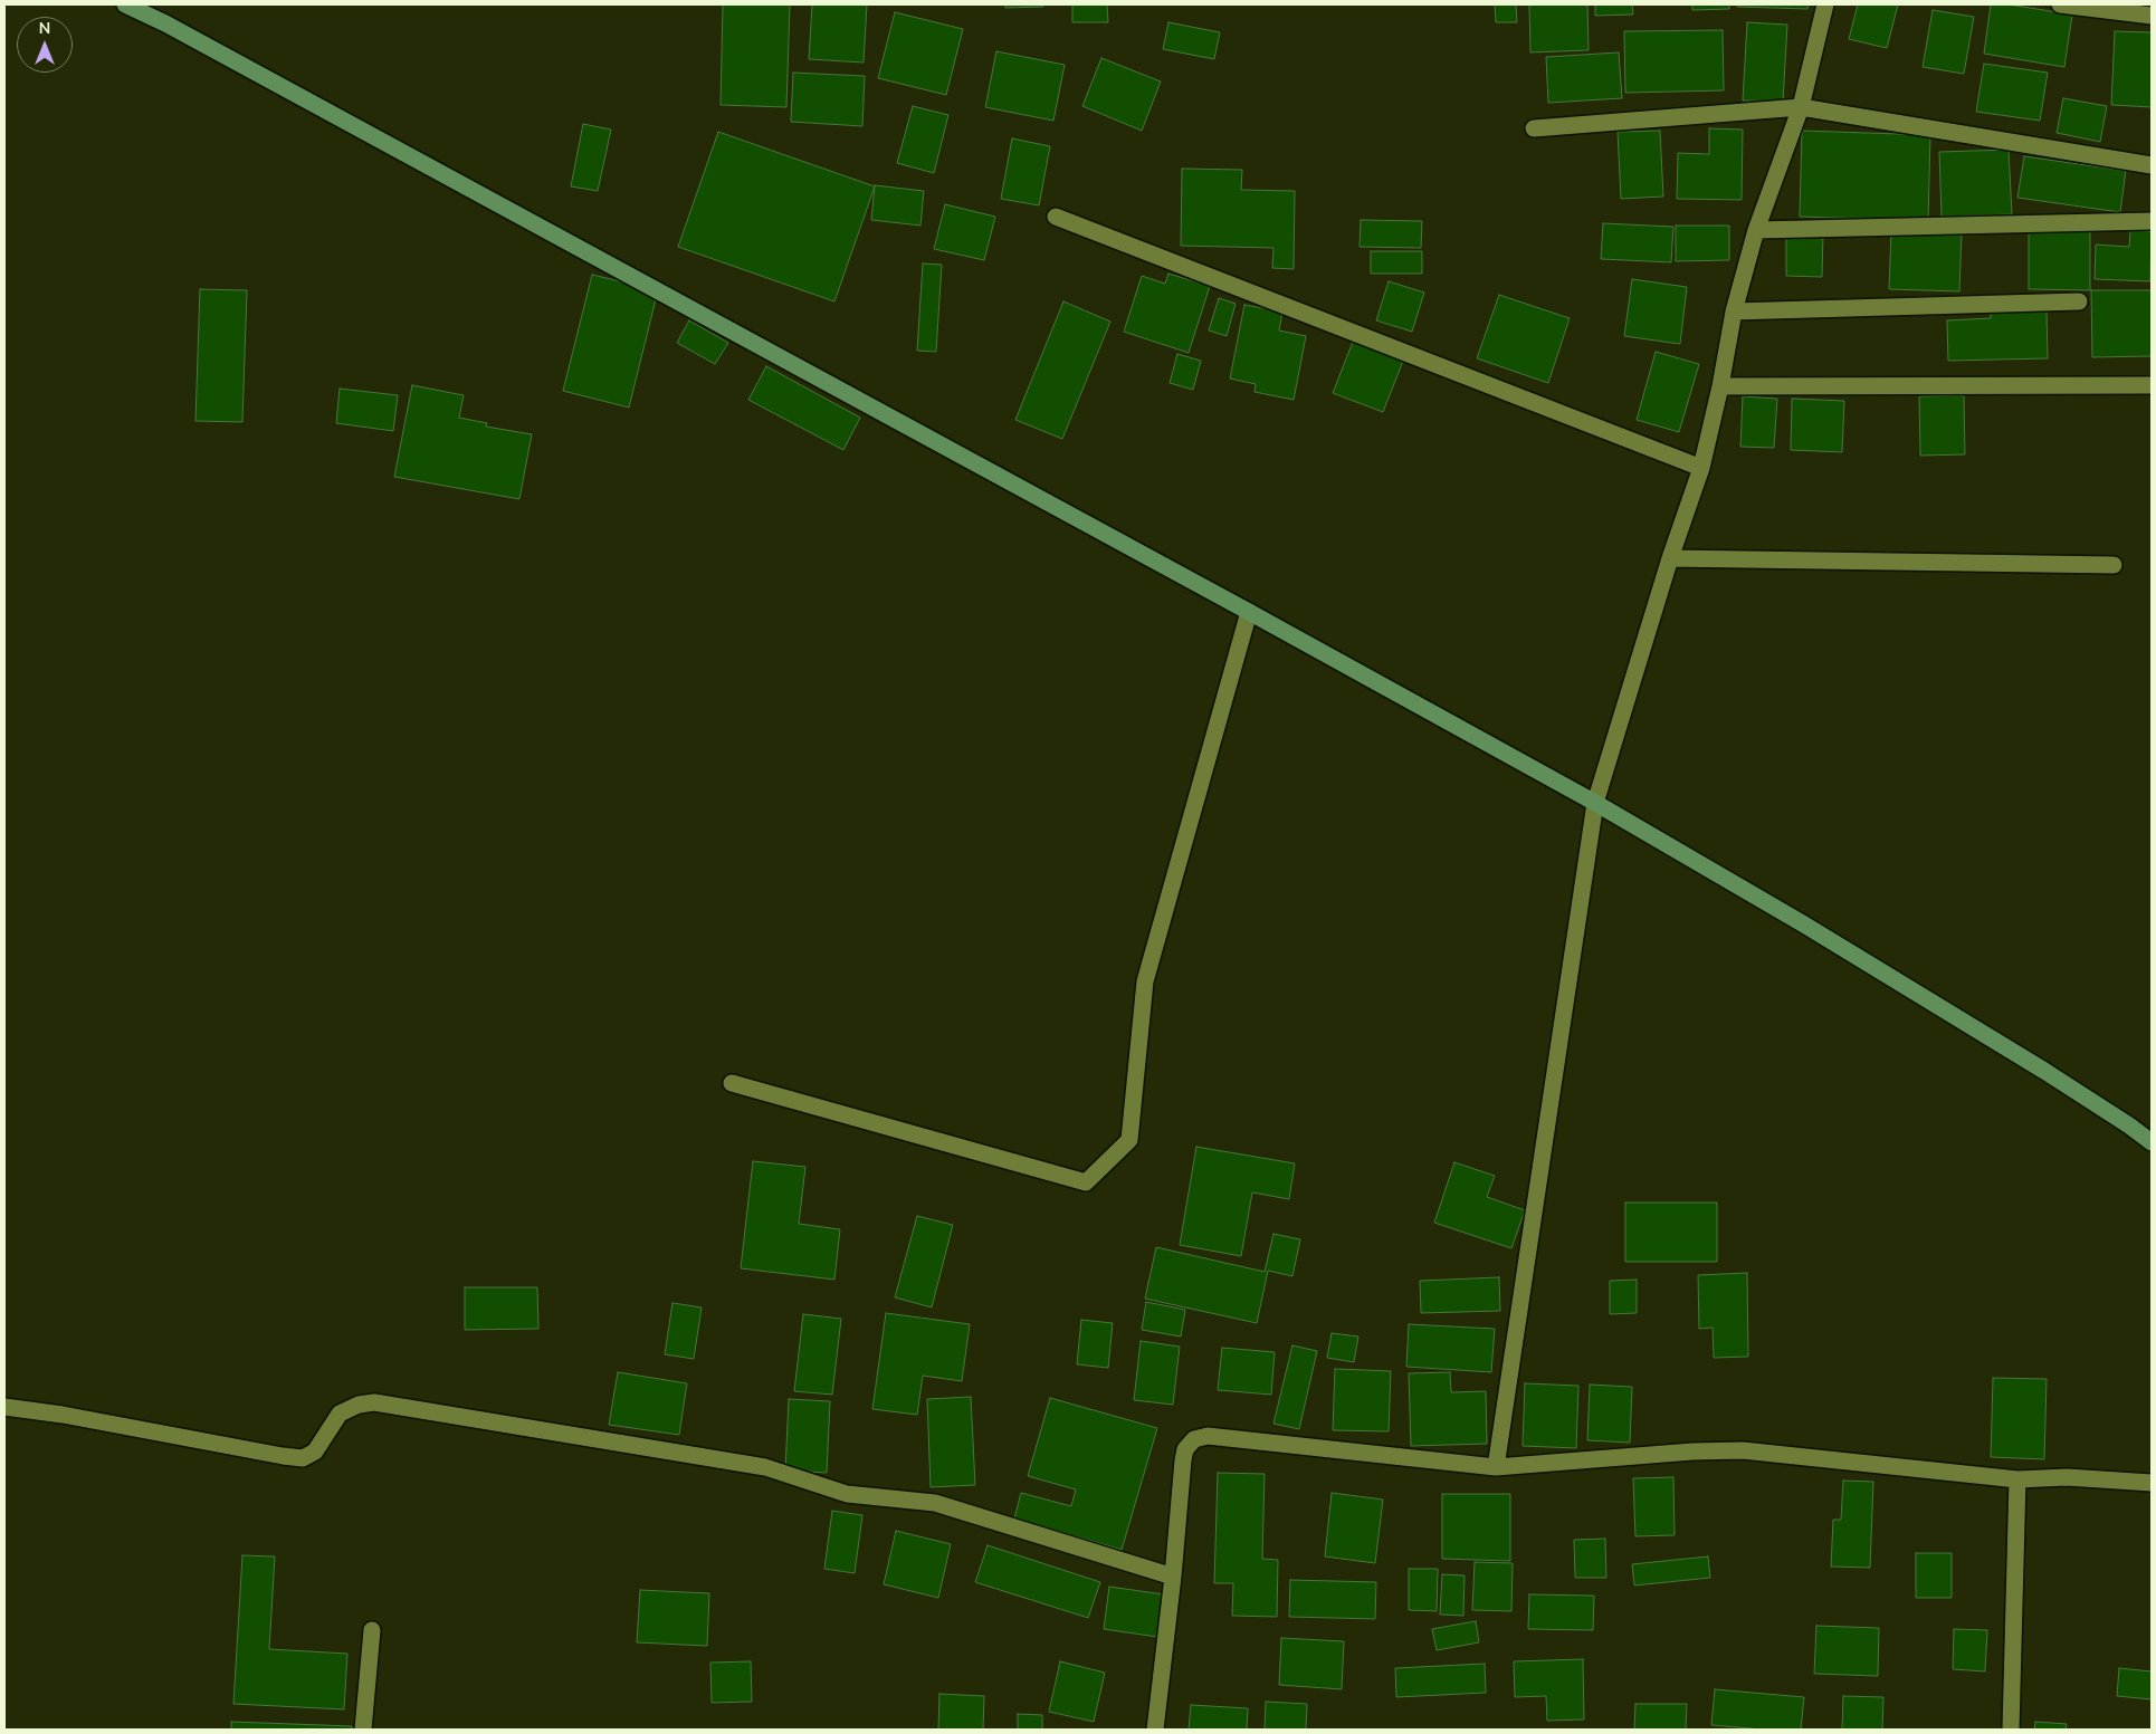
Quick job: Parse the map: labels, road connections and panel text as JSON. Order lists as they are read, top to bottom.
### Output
{
  "north": "top"
}
